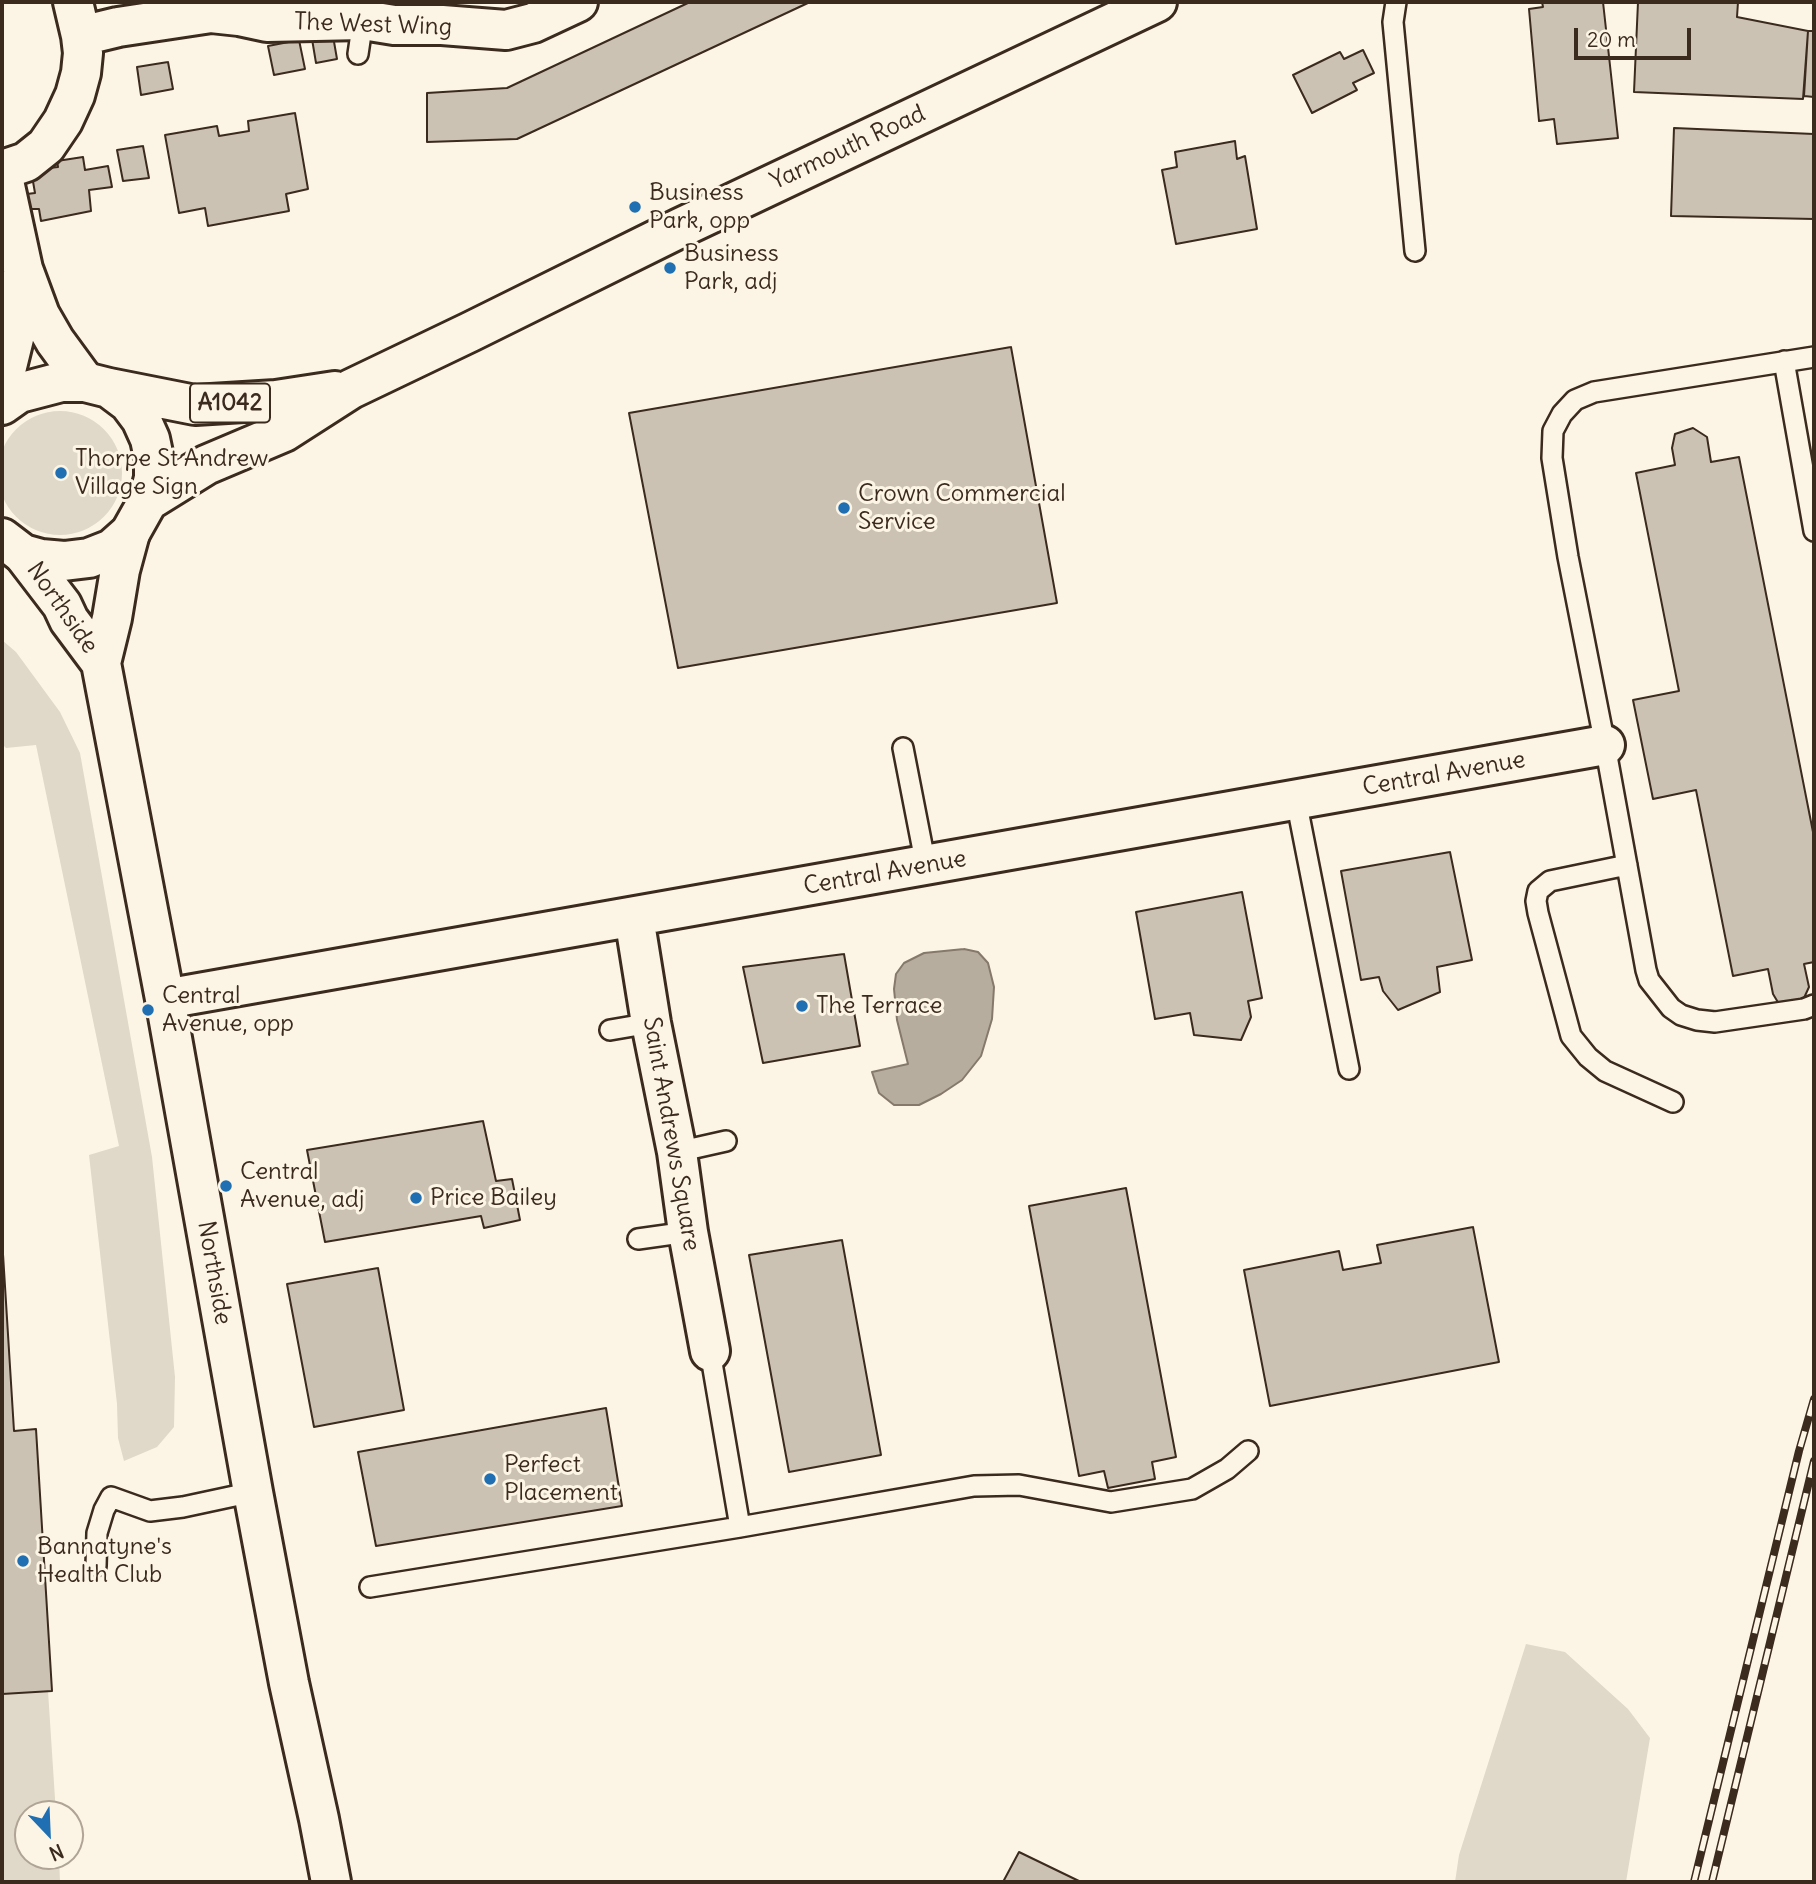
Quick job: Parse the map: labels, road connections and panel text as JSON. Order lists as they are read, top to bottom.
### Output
{
  "streets": {
    "main road": [
      "The West Wing",
      "Yarmouth Road",
      "A1042",
      "Northside",
      "Central Avenue",
      "Saint Andrews Square"
    ]
  },
  "crossings": [
    ["Yarmouth Road", "Northside"],
    ["Northside", "Central Avenue"],
    ["Central Avenue", "Saint Andrews Square"]
  ],
  "places": [
    "Business Park, opp",
    "Business Park, adj",
    "Thorpe St Andrew Village Sign",
    "Crown Commercial Service",
    "The Terrace",
    "Central Avenue, opp",
    "Central Avenue, adj",
    "Price Bailey",
    "Perfect Placement",
    "Bannatyne's Health Club"
  ],
  "scale_bar": "20 m",
  "north": "bottom right"
}
